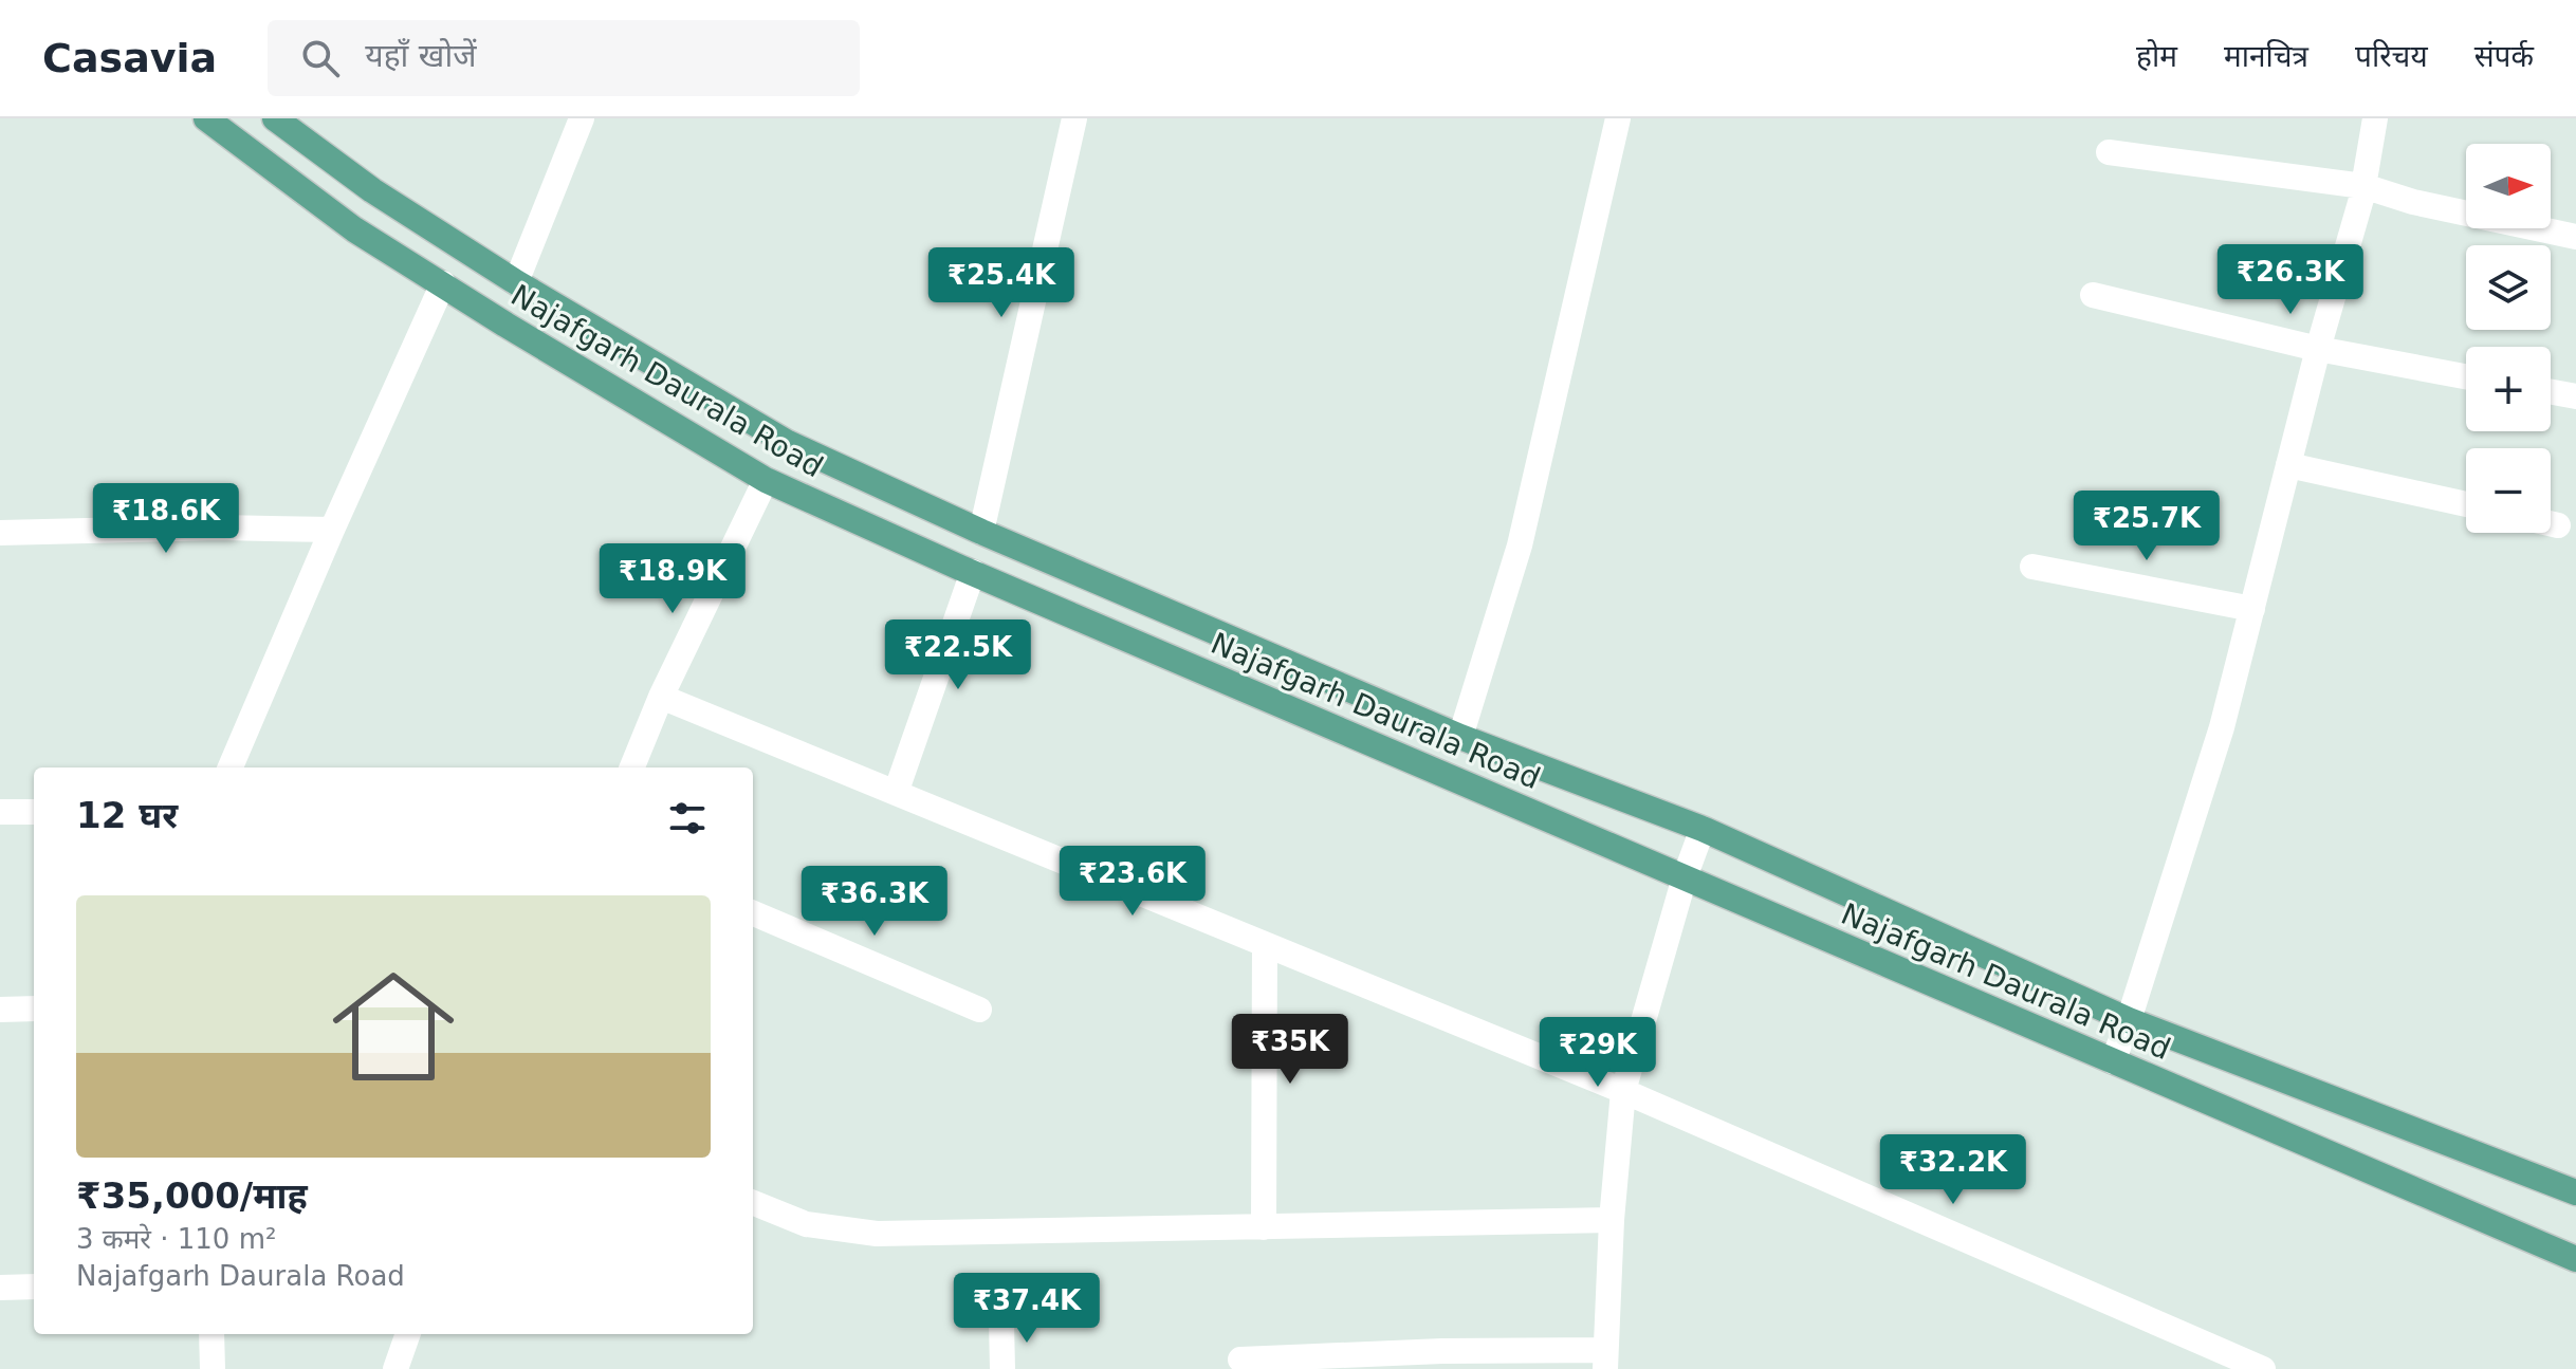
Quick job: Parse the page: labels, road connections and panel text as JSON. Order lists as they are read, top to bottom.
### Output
{
  "streets": {
    "main road": ["Najafgarh Daurala Road"]
  },
  "north": "right",
  "page": {
    "header": "Casavia",
    "search": "यहाँ खोजें",
    "nav": [
      "होम",
      "मानचित्र",
      "परिचय",
      "संपर्क"
    ],
    "map_buttons": ["+", "−"],
    "price": [
      "₹26.3K",
      "₹25.4K",
      "₹18.6K",
      "₹25.7K",
      "₹18.9K",
      "₹22.5K",
      "₹23.6K",
      "₹36.3K",
      "₹35K",
      "₹29K",
      "₹32.2K",
      "₹37.4K"
    ],
    "heading": "12 घर",
    "list": [
      {
        "name": "₹35,000/माह",
        "note": "3 कमरे · 110 m² · Najafgarh Daurala Road"
      }
    ]
  }
}
